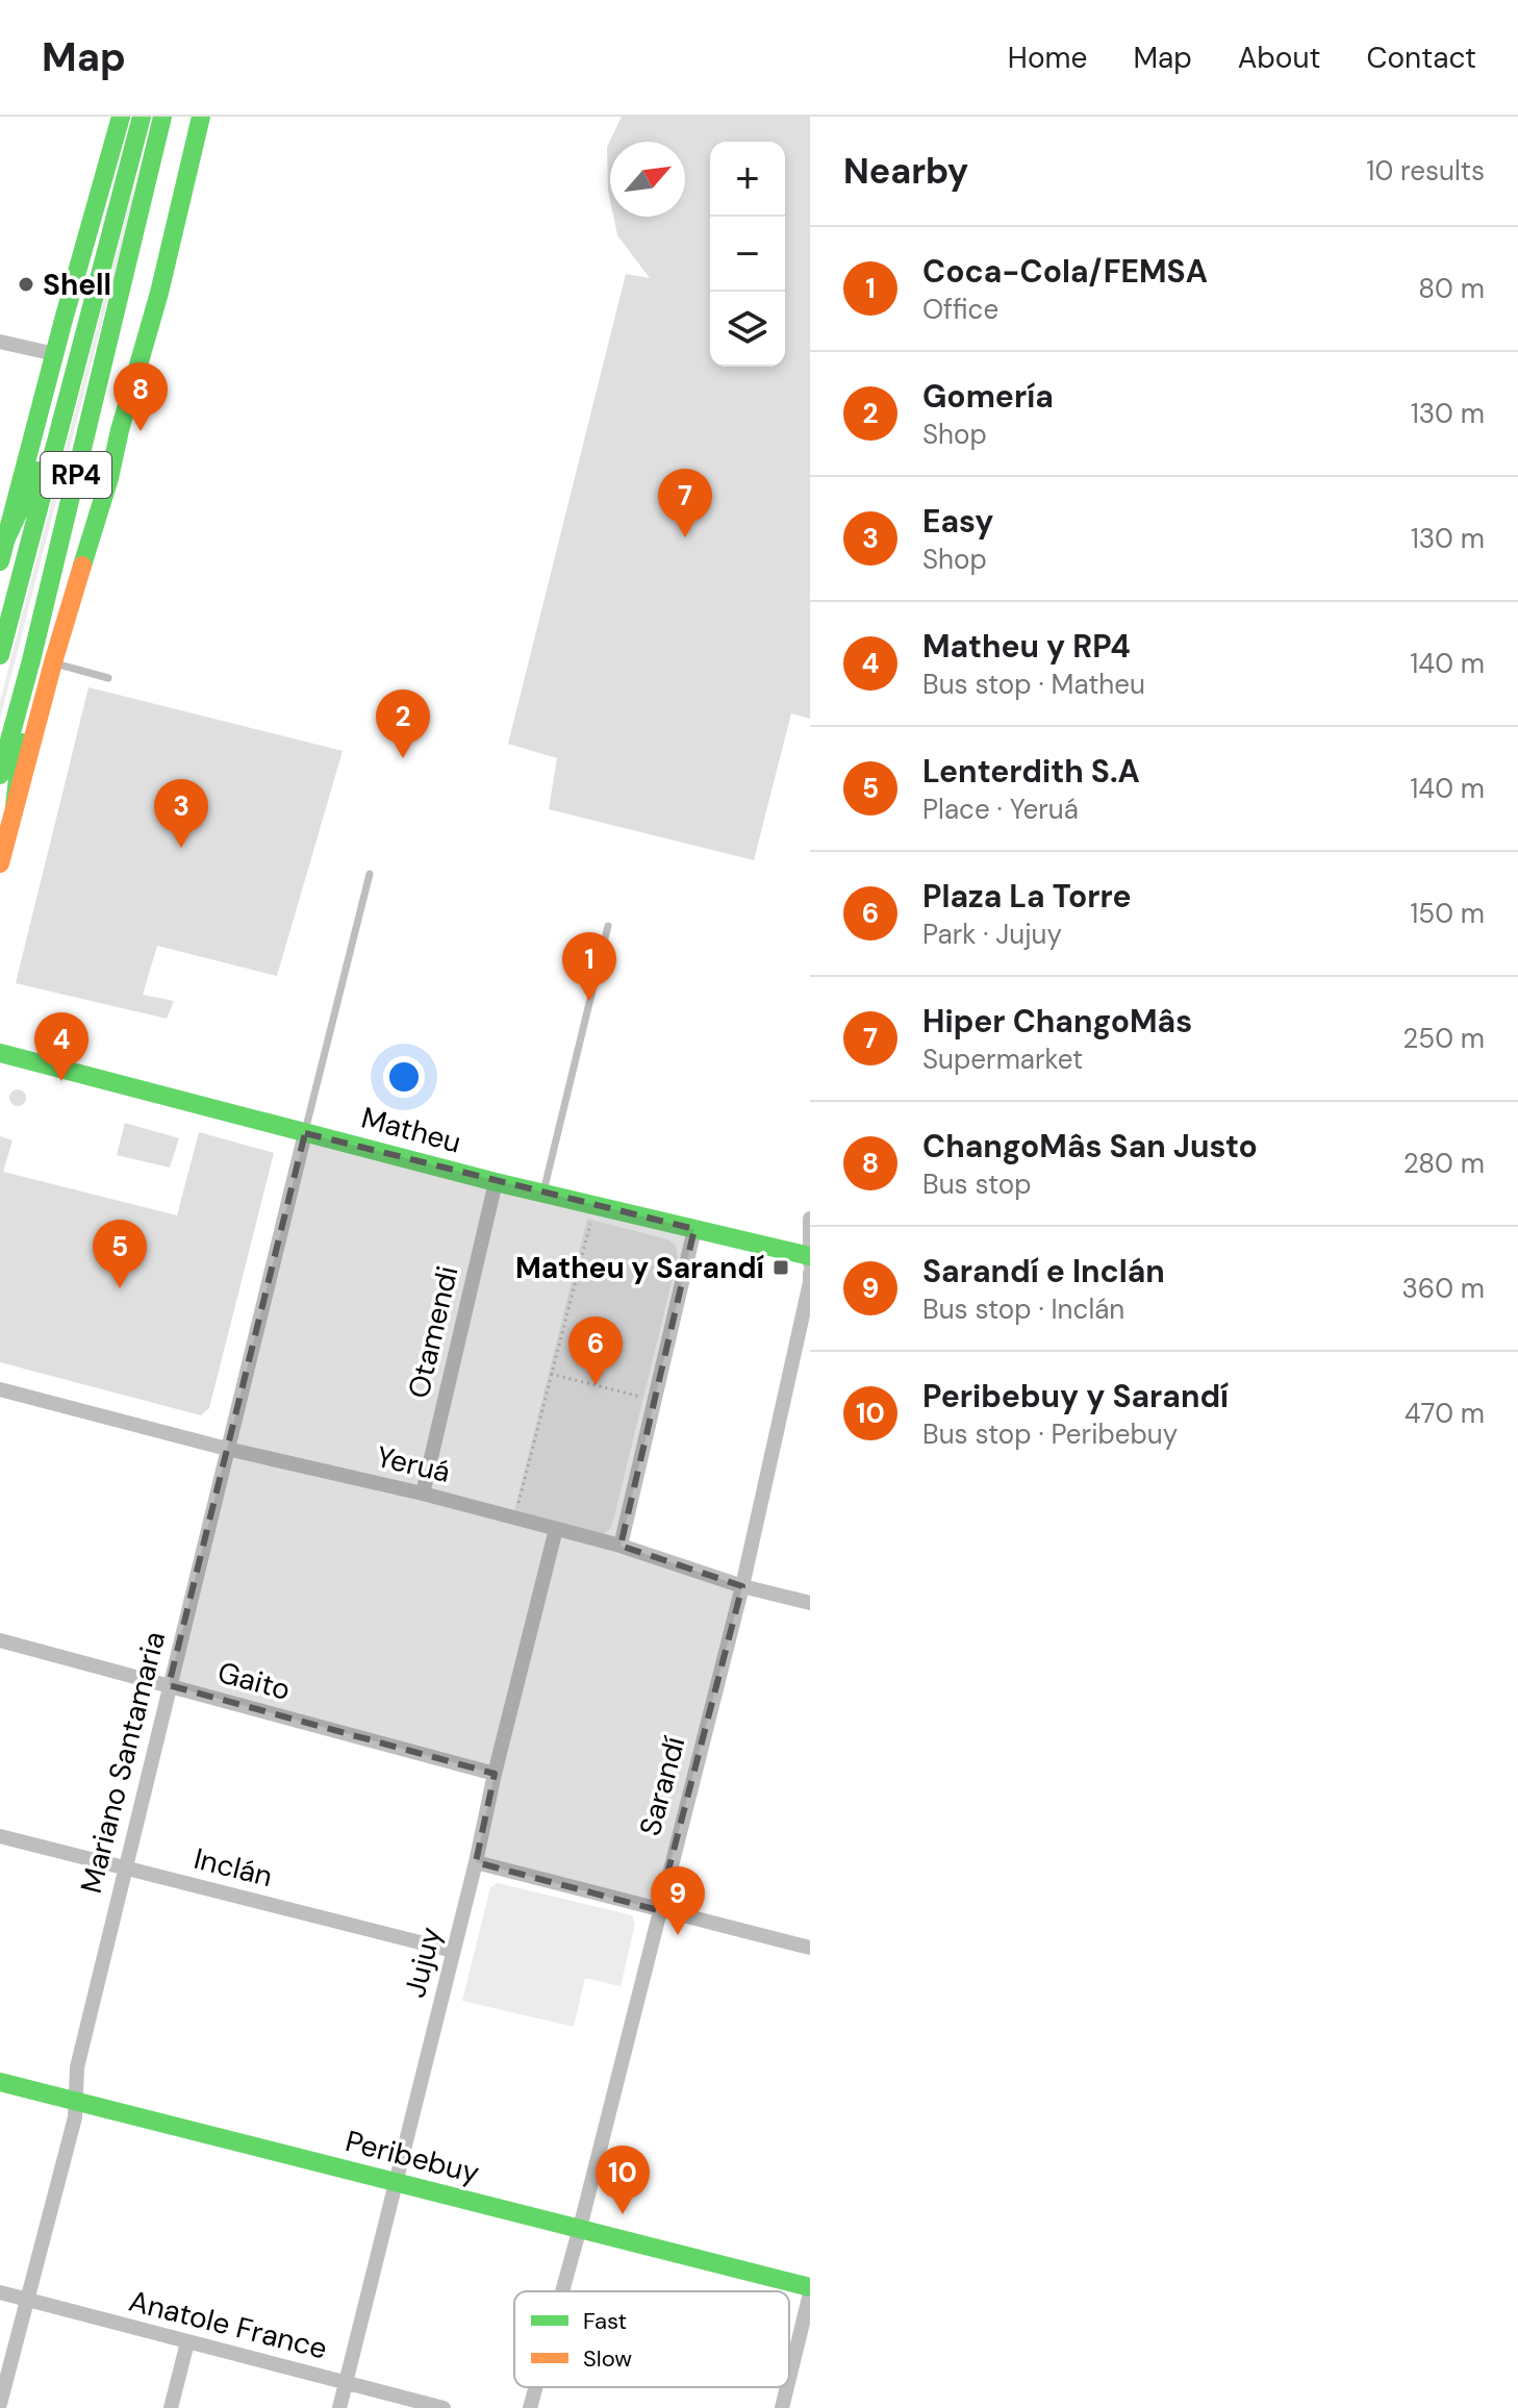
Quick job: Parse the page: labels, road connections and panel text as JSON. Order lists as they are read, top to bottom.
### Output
{
  "streets": {
    "street": [
      "RP4",
      "Matheu",
      "Otamendi",
      "Yeruá",
      "Gaito",
      "Mariano Santamaria",
      "Sarandí",
      "Inclán",
      "Jujuy",
      "Peribebuy",
      "Anatole France"
    ]
  },
  "crossings": [
    ["Matheu", "Otamendi"],
    ["Matheu", "Mariano Santamaria"],
    ["Otamendi", "Yeruá"],
    ["Yeruá", "Mariano Santamaria"],
    ["Yeruá", "Sarandí"],
    ["Yeruá", "Jujuy"],
    ["Gaito", "Mariano Santamaria"],
    ["Gaito", "Jujuy"],
    ["Mariano Santamaria", "Inclán"],
    ["Mariano Santamaria", "Peribebuy"],
    ["Mariano Santamaria", "Anatole France"],
    ["Sarandí", "Peribebuy"],
    ["Inclán", "Jujuy"],
    ["Jujuy", "Peribebuy"],
    ["Jujuy", "Anatole France"]
  ],
  "places": {
    "other": ["Shell"],
    "transit": ["Matheu y Sarandí"]
  },
  "legend": ["Fast", "Slow"],
  "north": "top right",
  "page": {
    "header": "Map",
    "nav": [
      "Home",
      "Map",
      "About",
      "Contact"
    ],
    "heading": ["Nearby", "10 results"],
    "map_buttons": ["+", "−"],
    "list": [
      {
        "mark": "1",
        "name": "Coca-Cola/FEMSA",
        "note": "Office",
        "value": "80 m"
      },
      {
        "mark": "2",
        "name": "Gomería",
        "note": "Shop",
        "value": "130 m"
      },
      {
        "mark": "3",
        "name": "Easy",
        "note": "Shop",
        "value": "130 m"
      },
      {
        "mark": "4",
        "name": "Matheu y RP4",
        "note": "Bus stop · Matheu",
        "value": "140 m"
      },
      {
        "mark": "5",
        "name": "Lenterdith S.A",
        "note": "Place · Yeruá",
        "value": "140 m"
      },
      {
        "mark": "6",
        "name": "Plaza La Torre",
        "note": "Park · Jujuy",
        "value": "150 m"
      },
      {
        "mark": "7",
        "name": "Hiper ChangoMâs",
        "note": "Supermarket",
        "value": "250 m"
      },
      {
        "mark": "8",
        "name": "ChangoMâs San Justo",
        "note": "Bus stop",
        "value": "280 m"
      },
      {
        "mark": "9",
        "name": "Sarandí e Inclán",
        "note": "Bus stop · Inclán",
        "value": "360 m"
      },
      {
        "mark": "10",
        "name": "Peribebuy y Sarandí",
        "note": "Bus stop · Peribebuy",
        "value": "470 m"
      }
    ],
    "pins": [
      "8",
      "7",
      "2",
      "3",
      "1",
      "4",
      "5",
      "6",
      "9",
      "10"
    ]
  }
}
